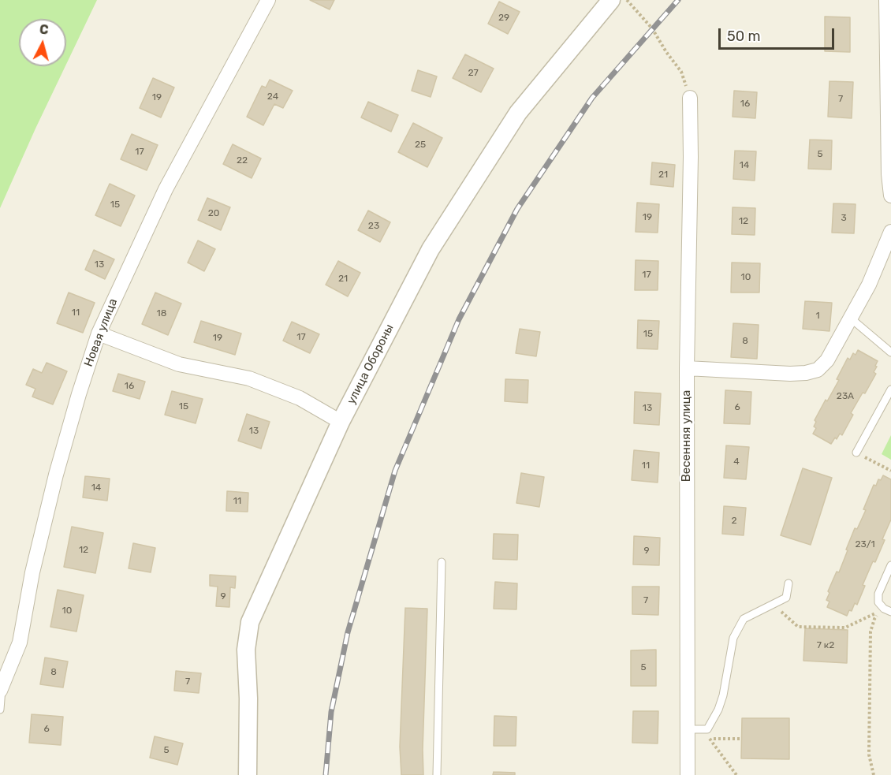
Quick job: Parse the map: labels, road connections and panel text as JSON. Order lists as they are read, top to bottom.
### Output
{
  "streets": {
    "street": ["Новая улица", "улица Обороны", "Весенняя улица"]
  },
  "house_numbers": [
    "29",
    "27",
    "24",
    "19",
    "7",
    "16",
    "25",
    "17",
    "5",
    "22",
    "14",
    "21",
    "15",
    "20",
    "19",
    "3",
    "12",
    "23",
    "13",
    "17",
    "10",
    "21",
    "11",
    "18",
    "1",
    "15",
    "17",
    "19",
    "8",
    "16",
    "23А",
    "15",
    "6",
    "13",
    "13",
    "4",
    "11",
    "14",
    "11",
    "2",
    "23/1",
    "12",
    "9",
    "9",
    "7",
    "10",
    "7 к2",
    "5",
    "8",
    "7",
    "6",
    "5"
  ],
  "scale_bar": "50 m",
  "north": "top"
}
